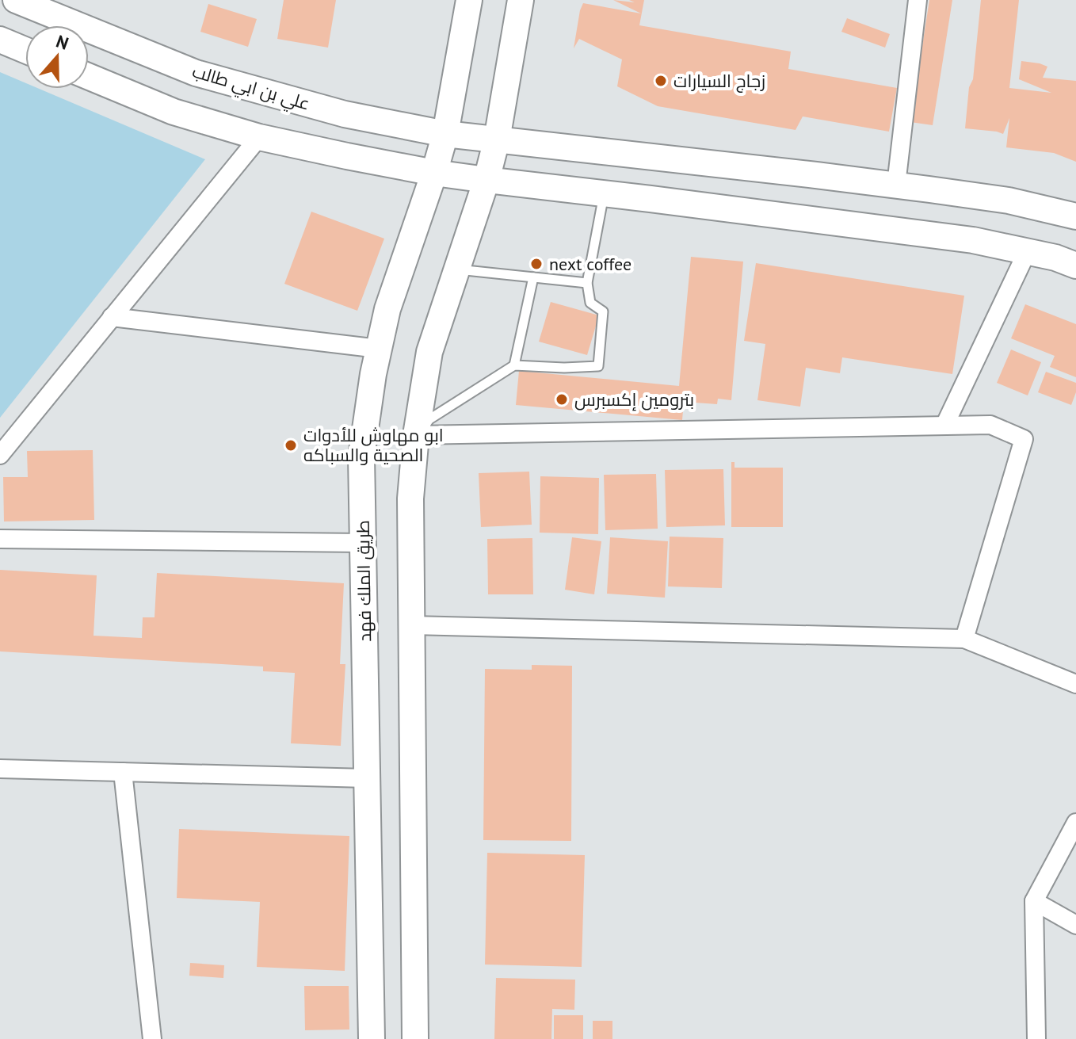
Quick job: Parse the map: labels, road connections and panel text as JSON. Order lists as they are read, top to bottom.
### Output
{
  "streets": {
    "main road": ["علي بن ابي طالب", "طريق الملك فهد"]
  },
  "crossings": [
    ["علي بن ابي طالب", "طريق الملك فهد"]
  ],
  "places": [
    "زجاج السيارات",
    "next coffee",
    "بترومين إكسبرس",
    "ابو مهاوش للأدوات الصحية والسباكه"
  ],
  "north": "top"
}
